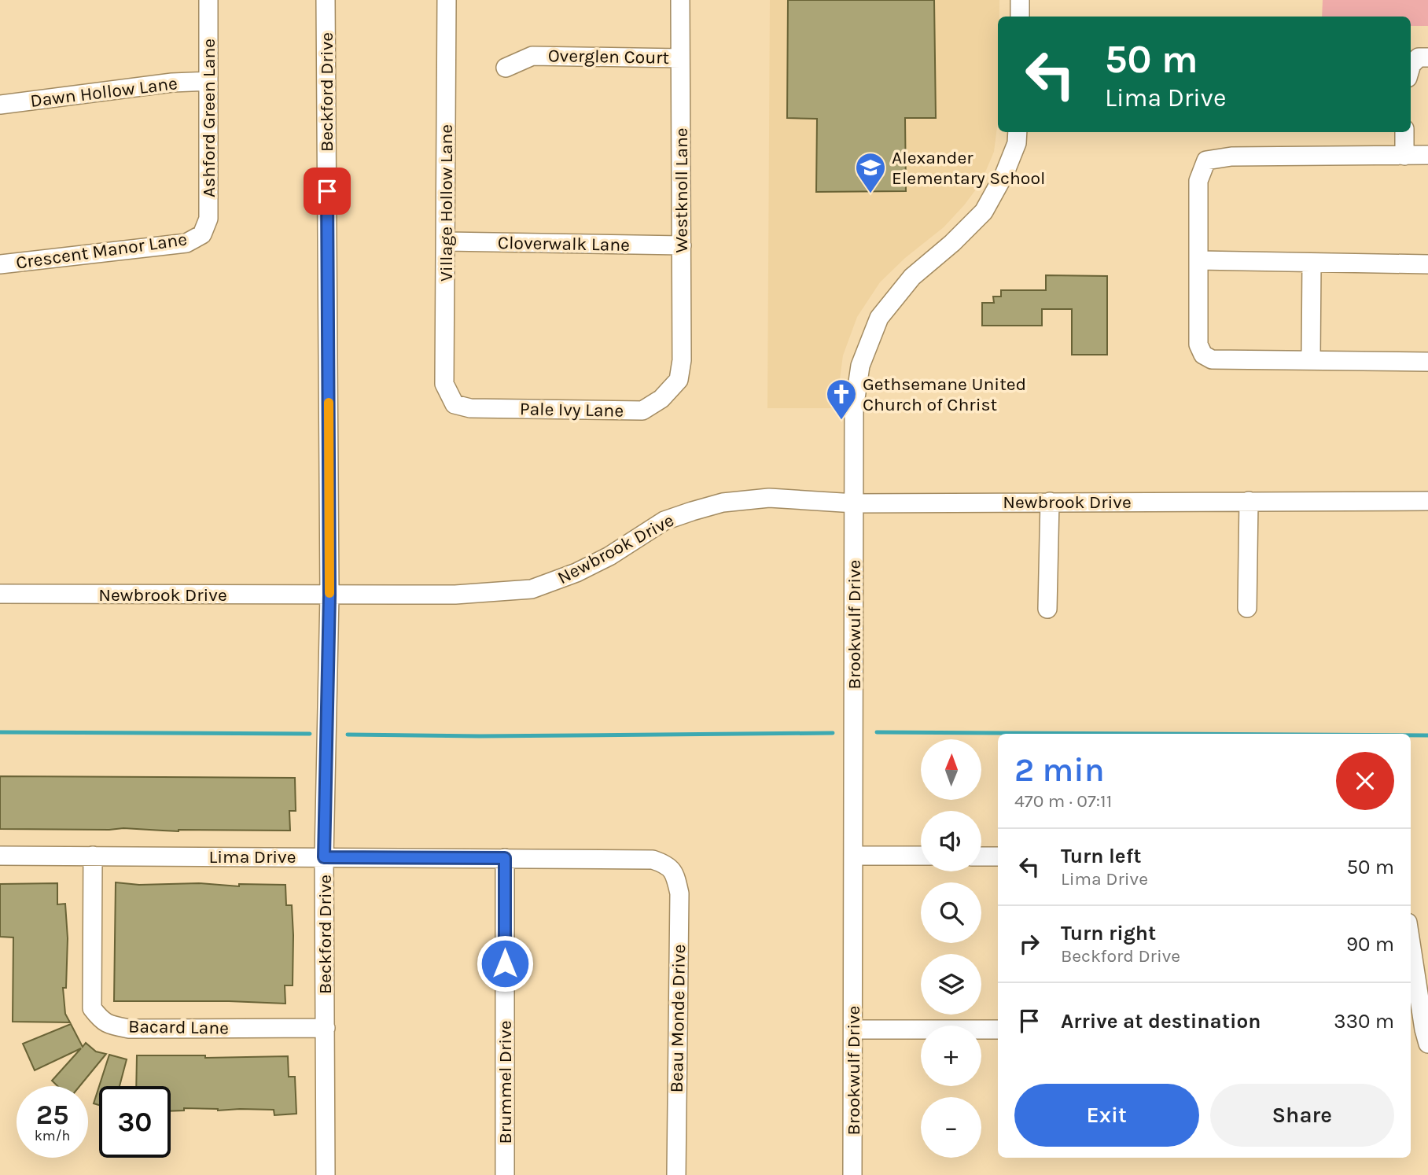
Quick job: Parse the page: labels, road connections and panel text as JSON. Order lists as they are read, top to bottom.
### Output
{
  "streets": {
    "street": [
      "Overglen Court",
      "Dawn Hollow Lane",
      "Beckford Drive",
      "Ashford Green Lane",
      "Westknoll Lane",
      "Village Hollow Lane",
      "Cloverwalk Lane",
      "Crescent Manor Lane",
      "Pale Ivy Lane",
      "Newbrook Drive",
      "Brookwulf Drive",
      "Lima Drive",
      "Beau Monde Drive",
      "Bacard Lane",
      "Brummel Drive"
    ]
  },
  "crossings": [
    ["Overglen Court", "Westknoll Lane"],
    ["Dawn Hollow Lane", "Ashford Green Lane"],
    ["Beckford Drive", "Newbrook Drive"],
    ["Beckford Drive", "Lima Drive"],
    ["Beckford Drive", "Bacard Lane"],
    ["Ashford Green Lane", "Crescent Manor Lane"],
    ["Westknoll Lane", "Cloverwalk Lane"],
    ["Westknoll Lane", "Pale Ivy Lane"],
    ["Village Hollow Lane", "Cloverwalk Lane"],
    ["Village Hollow Lane", "Pale Ivy Lane"],
    ["Newbrook Drive", "Brookwulf Drive"],
    ["Lima Drive", "Beau Monde Drive"],
    ["Lima Drive", "Bacard Lane"],
    ["Lima Drive", "Brummel Drive"]
  ],
  "places": {
    "school or university": ["Alexander Elementary School"],
    "church": ["Gethsemane United Church of Christ"]
  },
  "north": "top",
  "page": {
    "turn": ["50 m", "Lima Drive"],
    "heading": ["2 min", "470 m · 07:11"],
    "map_buttons": ["+", "−"],
    "list": [
      {
        "name": "Turn left",
        "note": "Lima Drive",
        "value": "50 m"
      },
      {
        "name": "Turn right",
        "note": "Beckford Drive",
        "value": "90 m"
      },
      {
        "name": "Arrive at destination",
        "value": "330 m"
      }
    ],
    "buttons": ["Exit", "Share"],
    "speed": "25 km/h",
    "limit": "30"
  }
}
